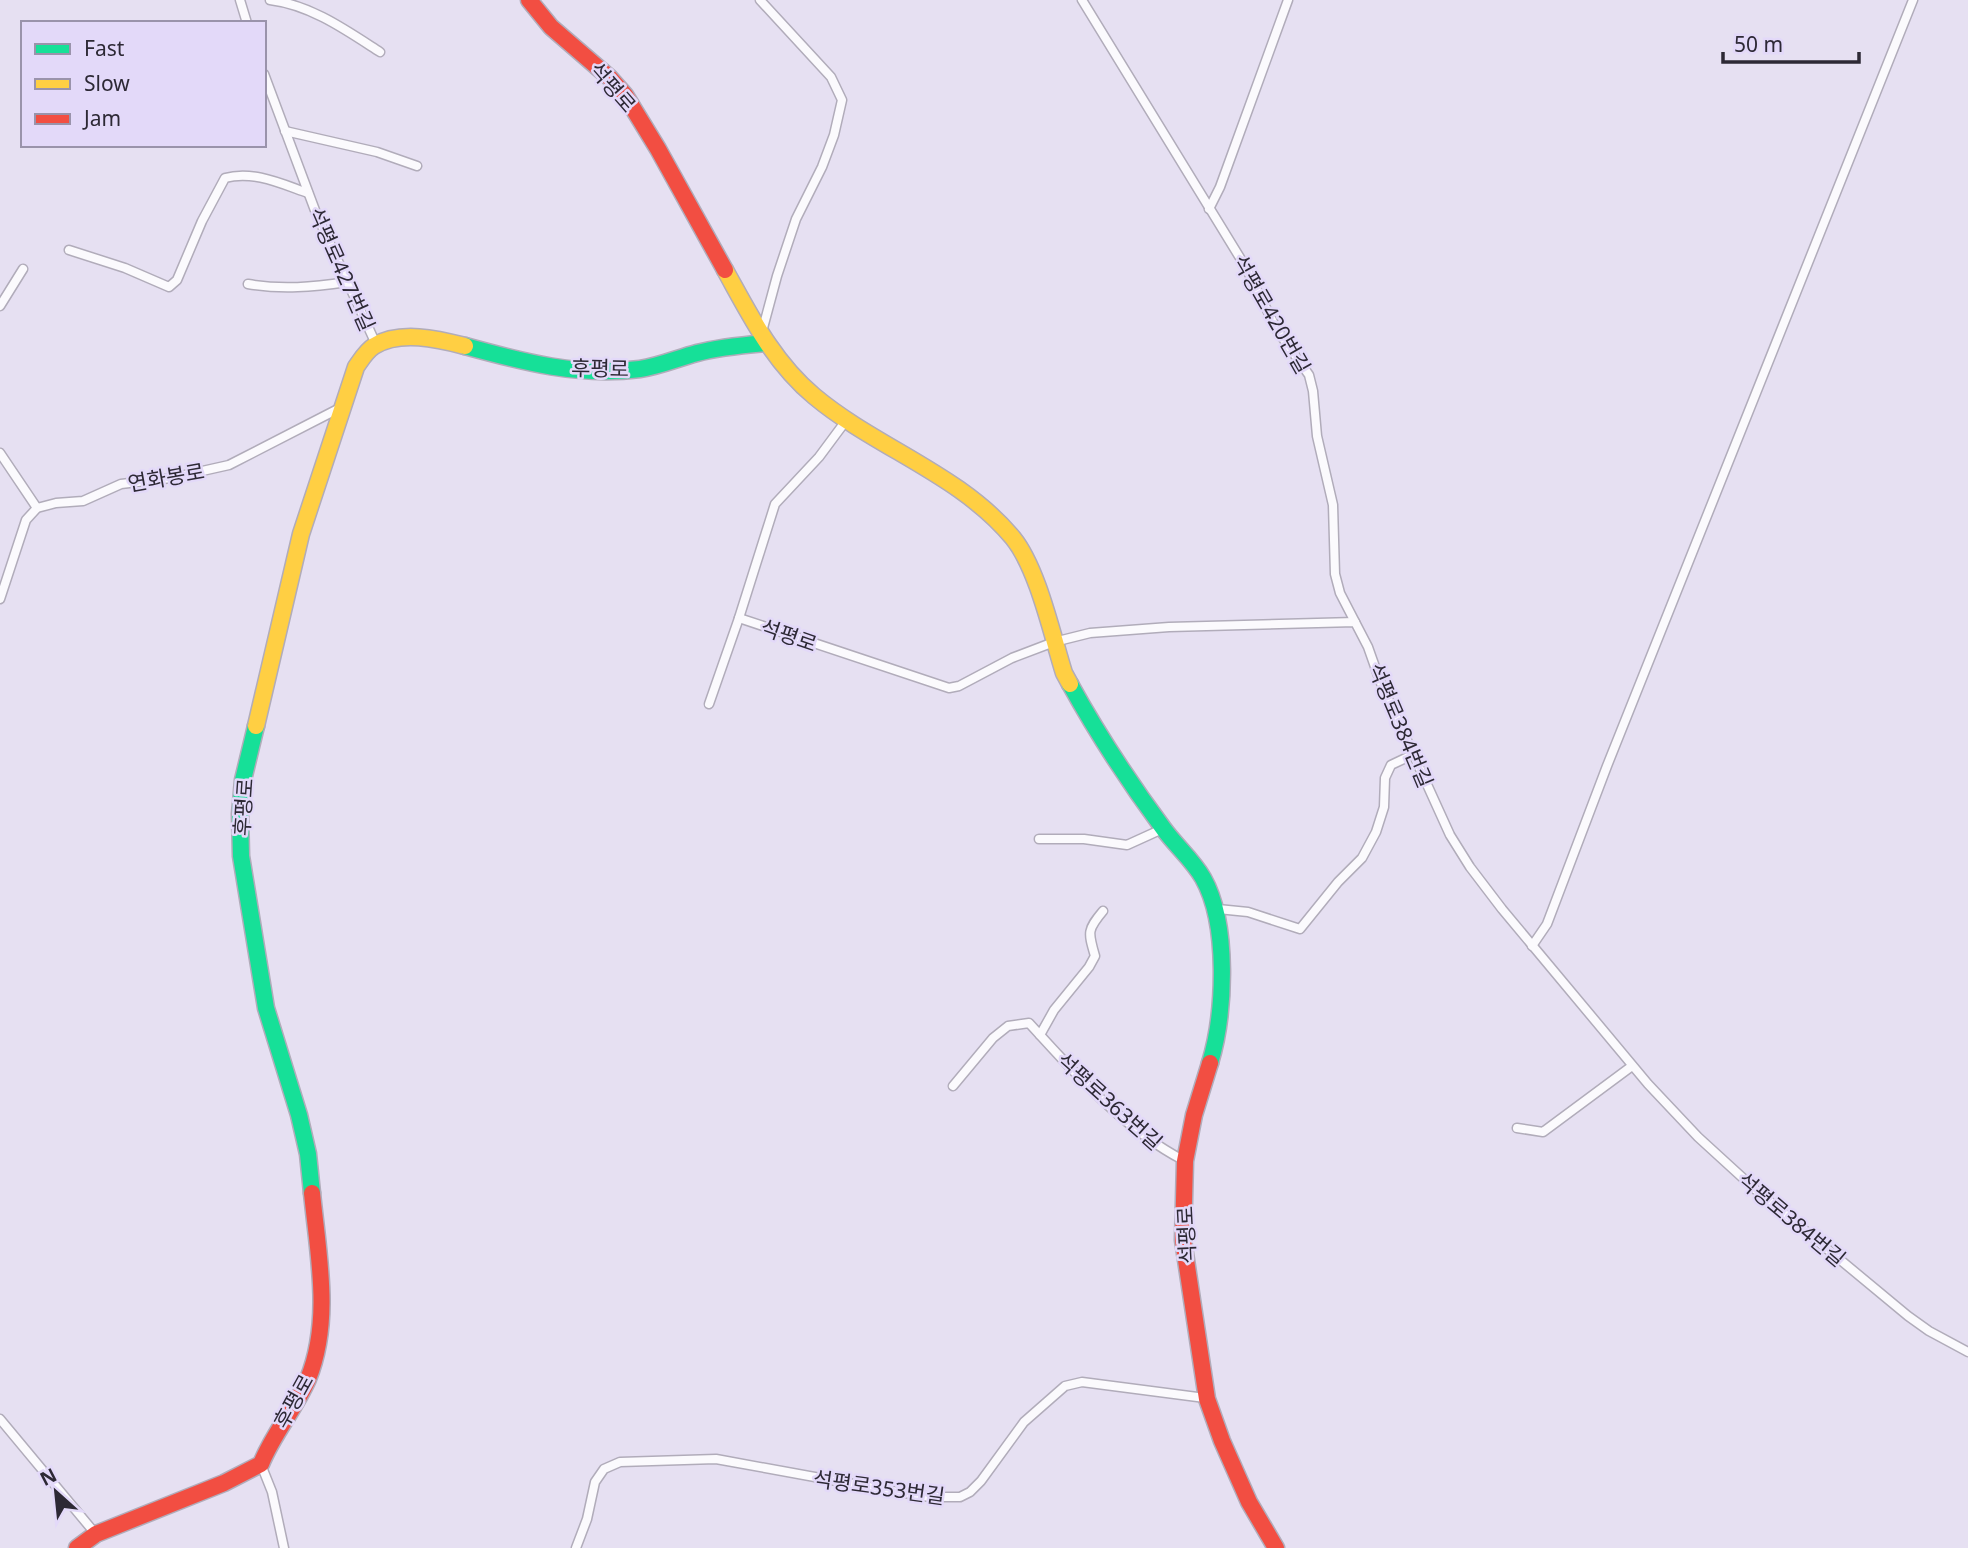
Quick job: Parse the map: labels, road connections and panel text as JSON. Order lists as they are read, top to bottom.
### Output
{
  "streets": {
    "street": ["석평로", "후평로"],
    "lane": [
      "석평로427번길",
      "석평로420번길",
      "연화봉로",
      "석평로384번길",
      "석평로363번길",
      "석평로353번길"
    ]
  },
  "crossings": [
    ["석평로", "후평로"],
    ["석평로", "석평로363번길"],
    ["석평로", "석평로353번길"],
    ["석평로427번길", "후평로"],
    ["석평로420번길", "석평로384번길"],
    ["후평로", "연화봉로"]
  ],
  "legend": ["Fast", "Slow", "Jam"],
  "scale_bar": "50 m",
  "north": "top left"
}
